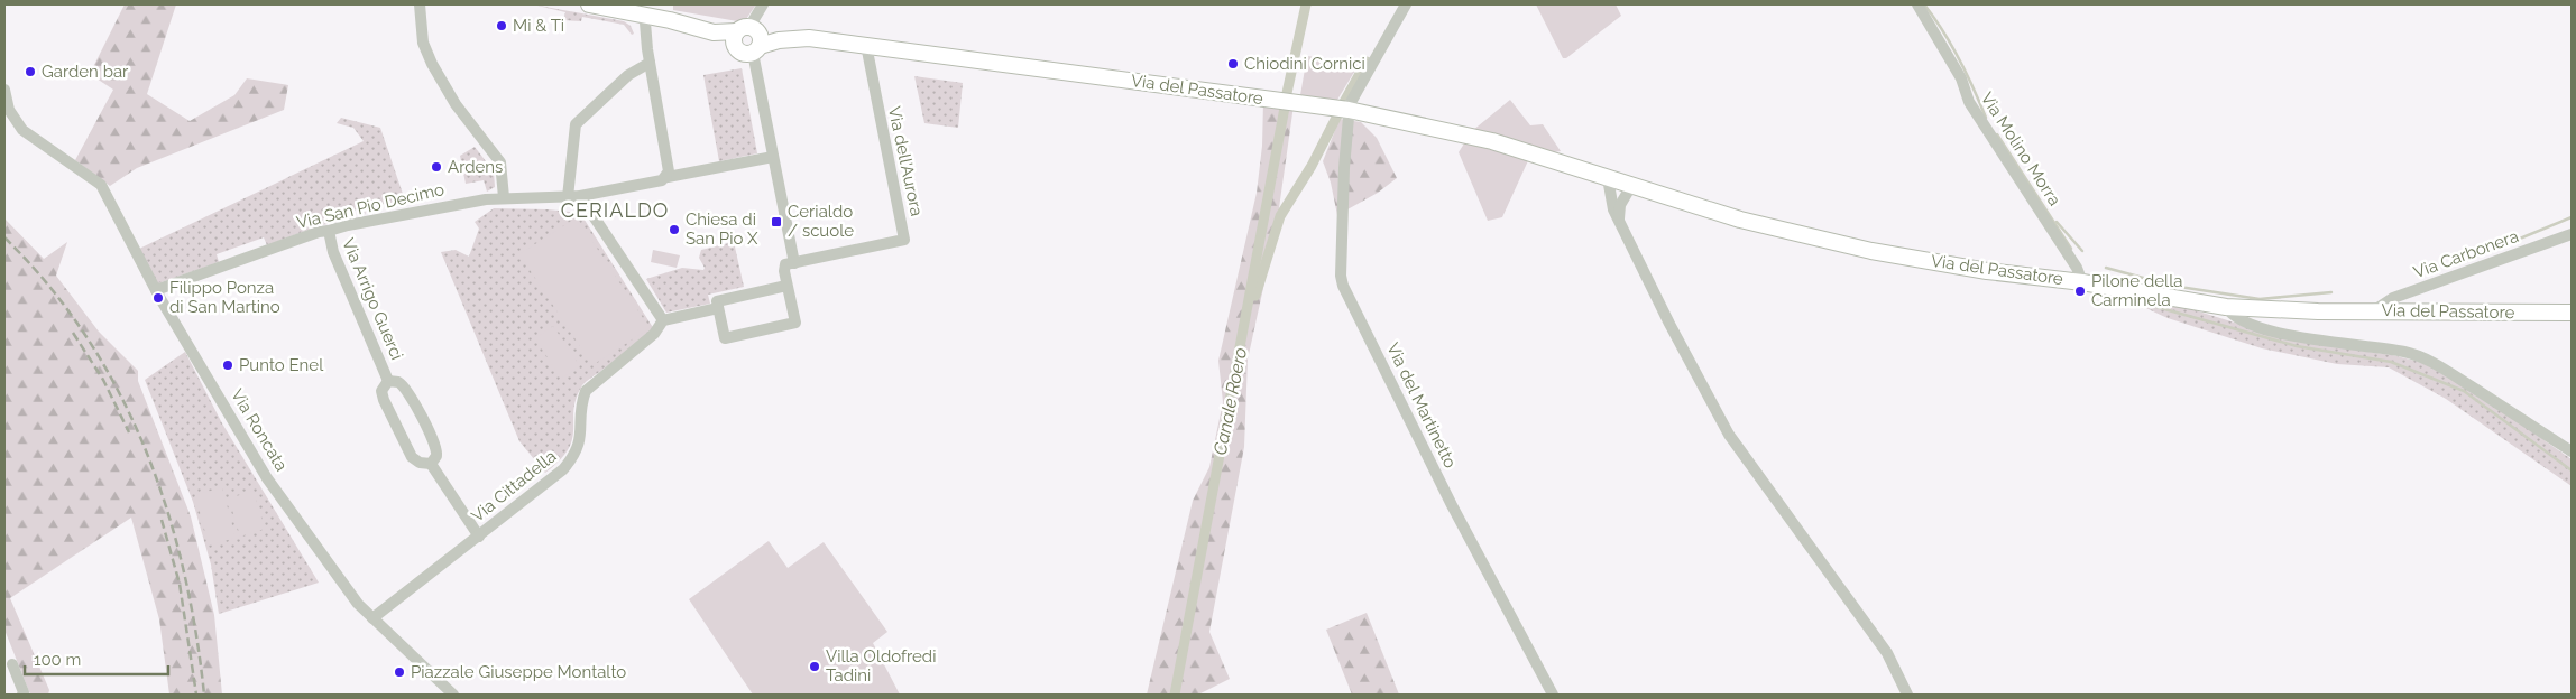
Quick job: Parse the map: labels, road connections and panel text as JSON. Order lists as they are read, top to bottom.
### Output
{
  "streets": {
    "street": [
      "Via del Passatore",
      "Via Molino Morra",
      "Via dell'Aurora",
      "Via San Pio Decimo",
      "Via Carbonera",
      "Via Arrigo Guerci",
      "Via del Martinetto",
      "Via Roncata",
      "Via Cittadella"
    ]
  },
  "crossings": [
    ["Via del Passatore", "Via Molino Morra"],
    ["Via del Passatore", "Via dell'Aurora"],
    ["Via del Passatore", "Via Carbonera"],
    ["Via del Passatore", "Via del Martinetto"],
    ["Via San Pio Decimo", "Via Arrigo Guerci"],
    ["Via San Pio Decimo", "Via Roncata"],
    ["Via Arrigo Guerci", "Via Cittadella"],
    ["Via Roncata", "Via Cittadella"]
  ],
  "districts": ["CERIALDO"],
  "water": ["Canale Roero"],
  "places": {
    "other": [
      "Mi & Ti",
      "Chiodini Cornici",
      "Garden bar",
      "Ardens",
      "Chiesa di San Pio X",
      "Pilone della Carminela",
      "Filippo Ponza di San Martino",
      "Punto Enel",
      "Villa Oldofredi Tadini",
      "Piazzale Giuseppe Montalto"
    ],
    "transit": ["Cerialdo / scuole"]
  },
  "scale_bar": "100 m"
}
